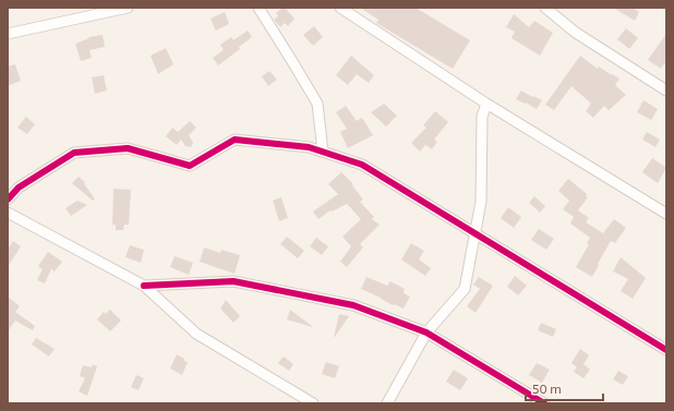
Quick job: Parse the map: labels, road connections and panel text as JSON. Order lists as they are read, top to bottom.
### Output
{
  "scale_bar": "50 m"
}
